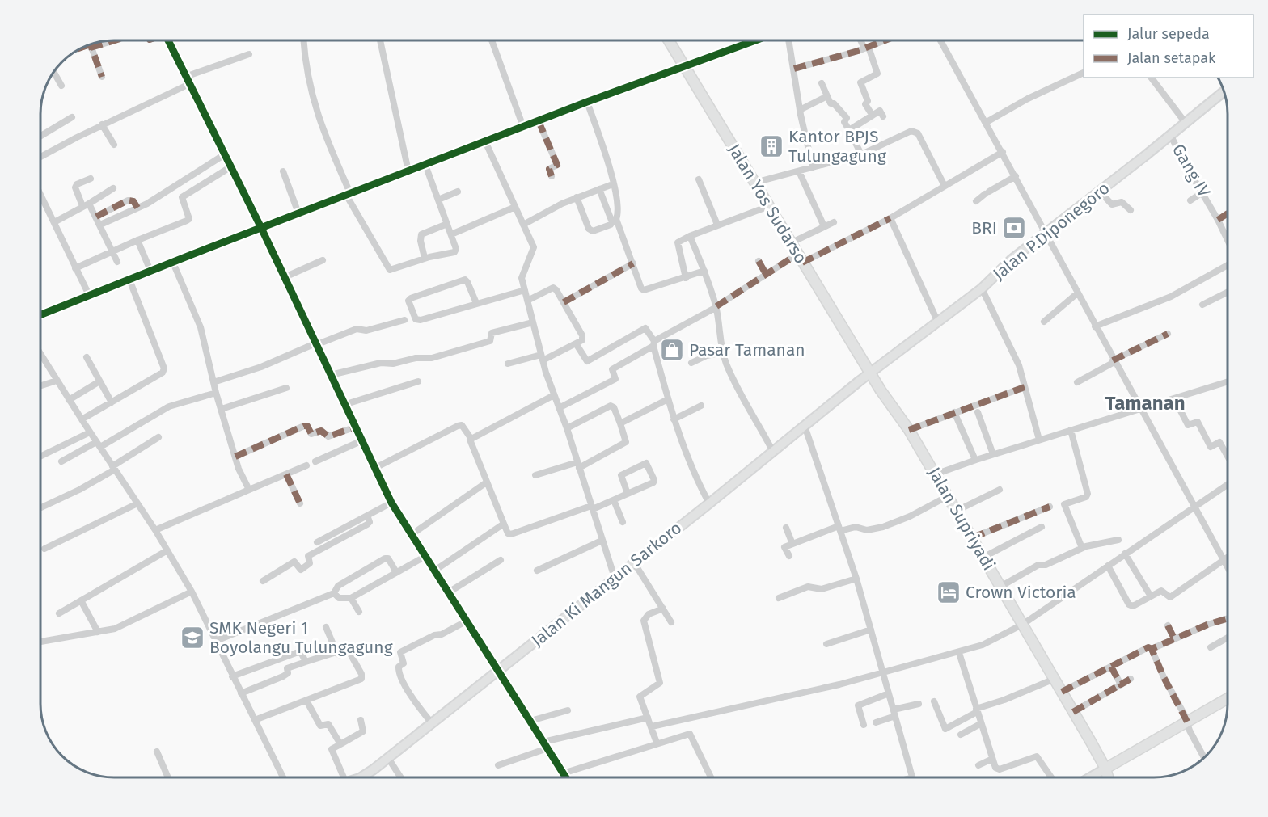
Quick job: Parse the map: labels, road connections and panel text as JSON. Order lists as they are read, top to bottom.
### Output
{
  "streets": {
    "highway": ["Jalan Yos Sudarso", "Jalan Supriyadi"],
    "main road": ["Jalan P.Diponegoro", "Jalan Ki Mangun Sarkoro"],
    "street": ["Gang IV"]
  },
  "crossings": [
    ["Gang IV", "Jalan P.Diponegoro"],
    ["Jalan Yos Sudarso", "Jalan P.Diponegoro"],
    ["Jalan Yos Sudarso", "Jalan Supriyadi"],
    ["Jalan Yos Sudarso", "Jalan Ki Mangun Sarkoro"],
    ["Jalan P.Diponegoro", "Jalan Supriyadi"],
    ["Jalan P.Diponegoro", "Jalan Ki Mangun Sarkoro"],
    ["Jalan Supriyadi", "Jalan Ki Mangun Sarkoro"]
  ],
  "districts": ["Tamanan"],
  "places": {
    "building": ["Kantor BPJS Tulungagung"],
    "bank": ["BRI"],
    "shop": ["Pasar Tamanan"],
    "hotel": ["Crown Victoria"],
    "school or university": ["SMK Negeri 1 Boyolangu Tulungagung"]
  },
  "legend": ["Jalur sepeda", "Jalan setapak"]
}
